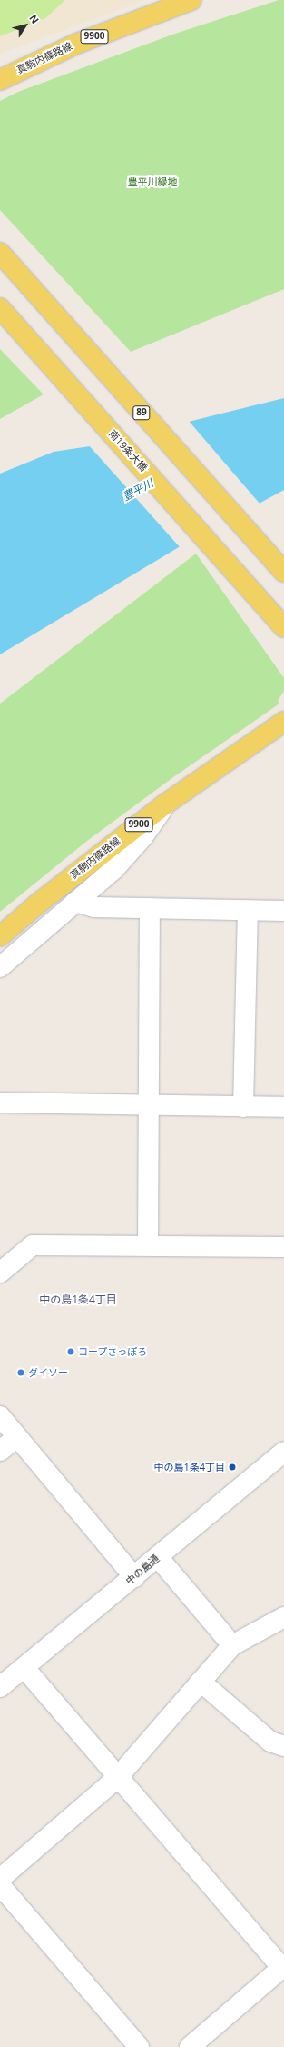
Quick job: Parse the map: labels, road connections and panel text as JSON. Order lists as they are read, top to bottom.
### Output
{
  "streets": {
    "main road": [
      "9900",
      "真駒内篠路線",
      "89",
      "南19条大橋"
    ],
    "street": ["中の島通"]
  },
  "districts": ["中の島1条4丁目"],
  "water": ["豊平川"],
  "parks": ["豊平川緑地"],
  "places": ["コープさっぽろ", "ダイソー", "中の島1条4丁目"],
  "north": "top right"
}
